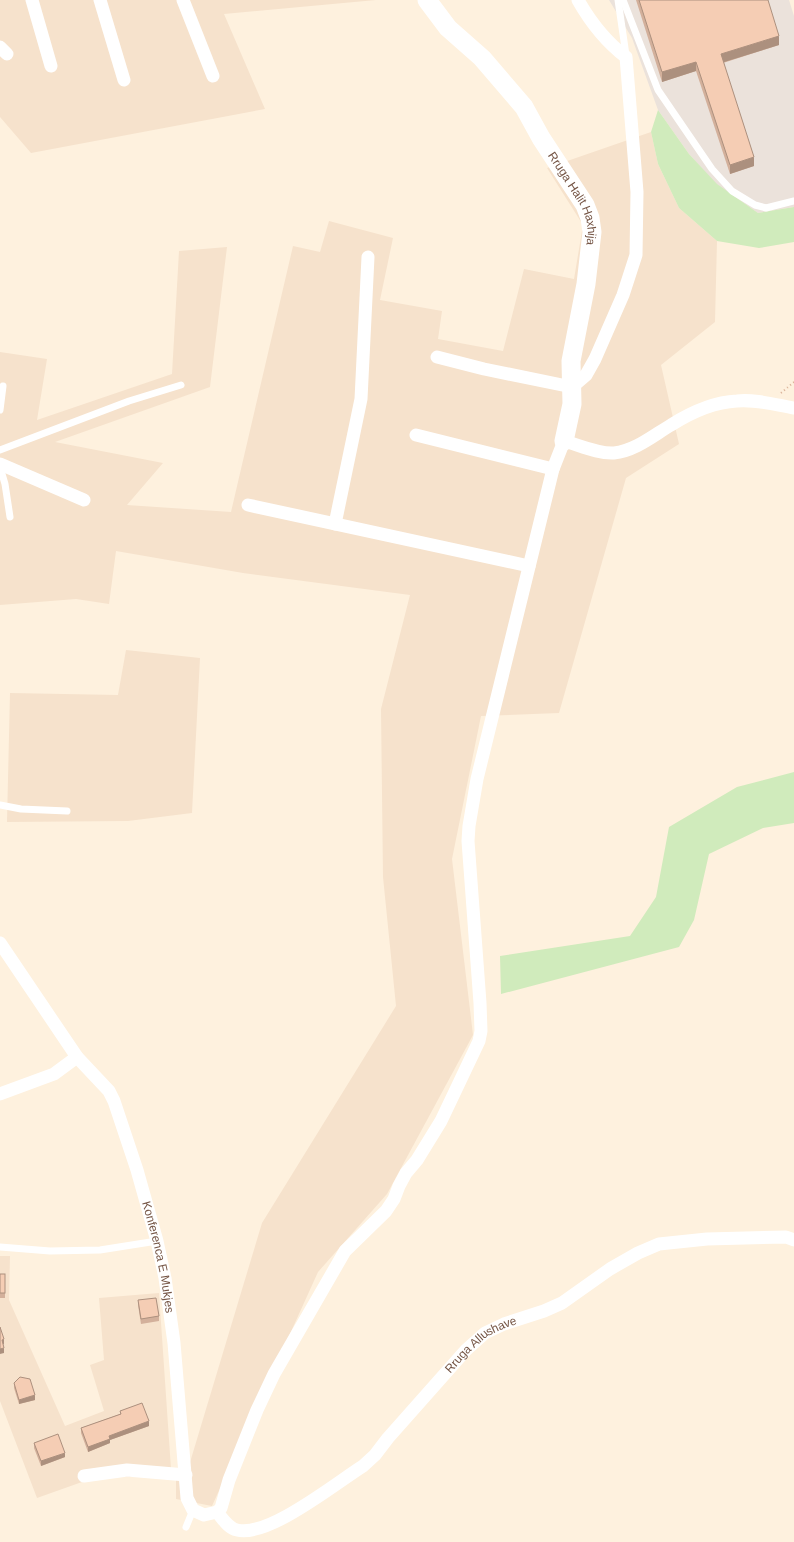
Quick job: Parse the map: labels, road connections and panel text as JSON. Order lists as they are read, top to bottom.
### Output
{
  "streets": {
    "street": ["Rruga Halit Haxhija", "Konferenca E Mukjes", "Rruga Allushave"]
  }
}
